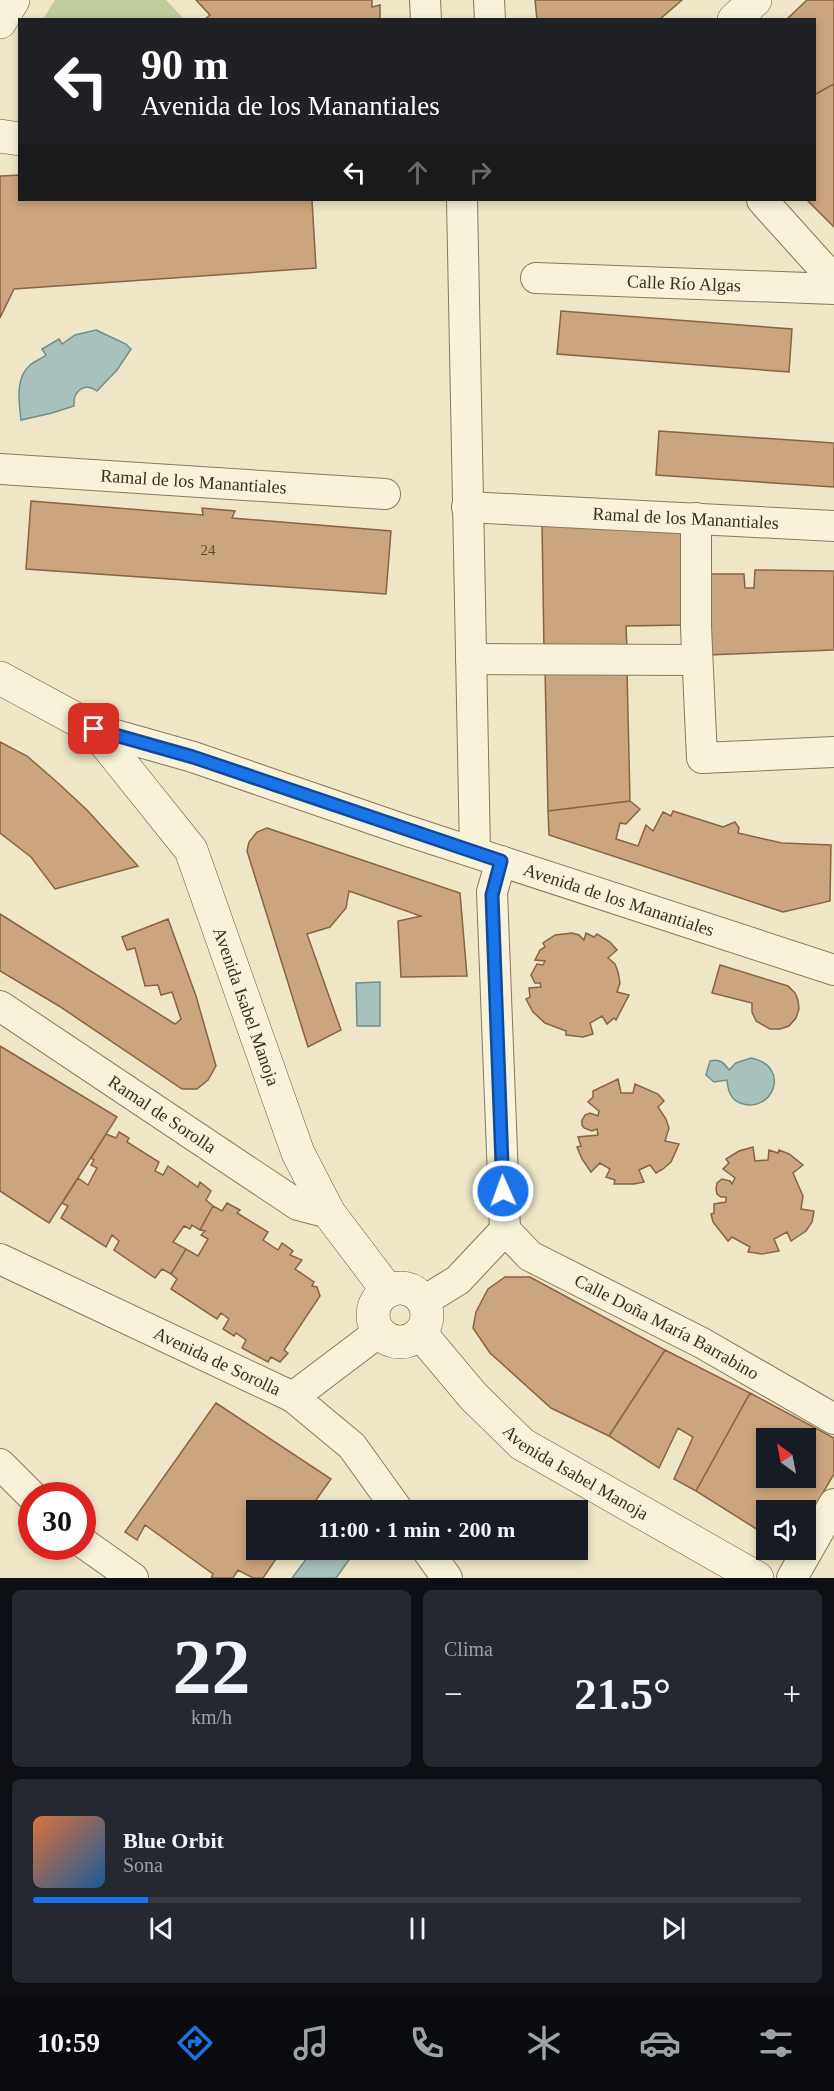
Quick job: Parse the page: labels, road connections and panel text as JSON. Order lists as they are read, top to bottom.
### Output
{
  "streets": {
    "main road": ["Avenida de los Manantiales", "Avenida Isabel Manoja"],
    "street": [
      "Calle Río Algas",
      "Ramal de los Manantiales",
      "Ramal de Sorolla",
      "Calle Doña María Barrabino",
      "Avenida de Sorolla"
    ]
  },
  "crossings": [
    ["Avenida de los Manantiales", "Avenida Isabel Manoja"],
    ["Avenida Isabel Manoja", "Ramal de Sorolla"]
  ],
  "house_numbers": ["24"],
  "north": "top left",
  "page": {
    "turn": ["90 m", "Avenida de los Manantiales"],
    "limit": "30",
    "trip": "11:00 · 1 min · 200 m",
    "tile": [
      ["22", "km/h"],
      "Clima"
    ],
    "heat": ["−", "21.5°", "+"],
    "song": ["Blue Orbit", "Sona"],
    "tabs": "10:59"
  }
}
